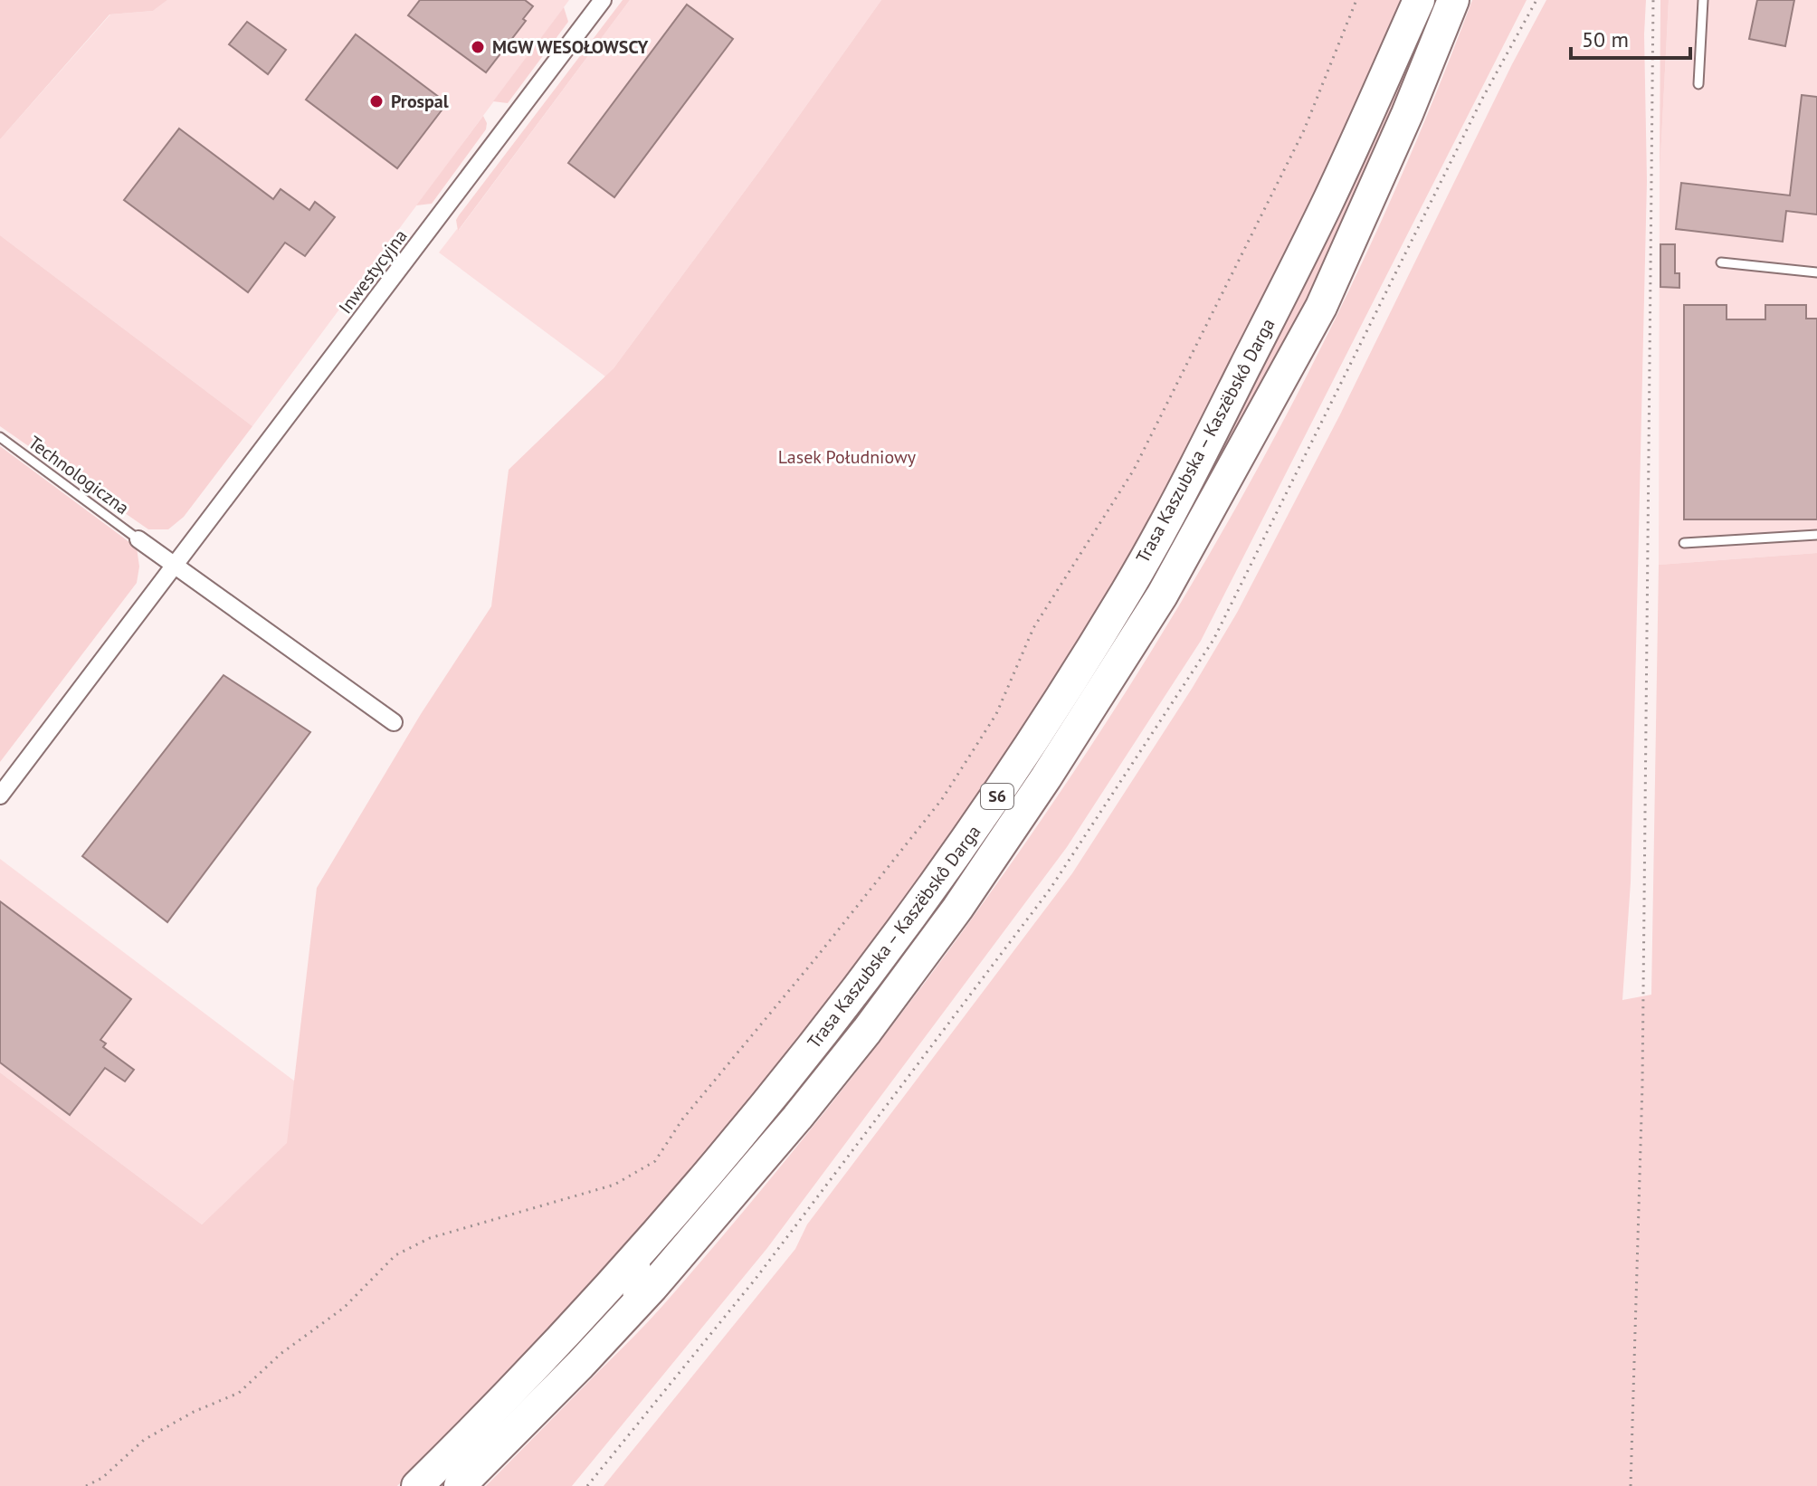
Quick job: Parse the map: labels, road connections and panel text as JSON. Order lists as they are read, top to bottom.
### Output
{
  "streets": {
    "highway": ["Trasa Kaszubska – Kaszëbskô Darga", "S6"],
    "street": ["Inwestycyjna"],
    "lane": ["Technologiczna"]
  },
  "parks": ["Lasek Południowy"],
  "places": ["MGW WESOŁOWSCY", "Prospal"],
  "scale_bar": "50 m"
}
